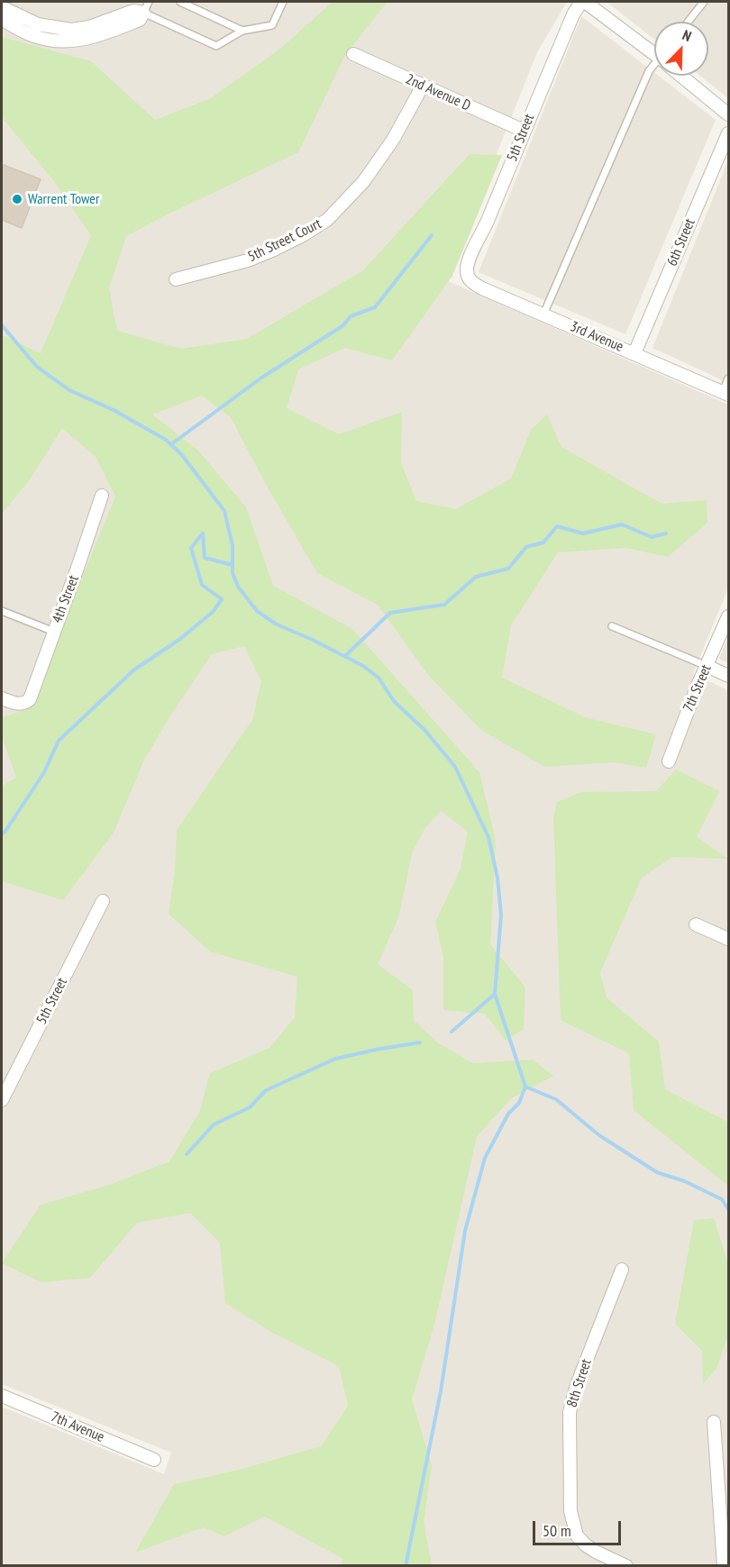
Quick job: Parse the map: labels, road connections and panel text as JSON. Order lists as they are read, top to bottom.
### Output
{
  "streets": {
    "street": [
      "2nd Avenue D",
      "5th Street",
      "5th Street Court",
      "6th Street",
      "3rd Avenue",
      "4th Street",
      "7th Street",
      "8th Street",
      "7th Avenue"
    ]
  },
  "crossings": [
    ["2nd Avenue D", "5th Street"],
    ["2nd Avenue D", "5th Street Court"],
    ["5th Street", "3rd Avenue"],
    ["6th Street", "3rd Avenue"]
  ],
  "places": ["Warrent Tower"],
  "scale_bar": "50 m",
  "north": "top right"
}
